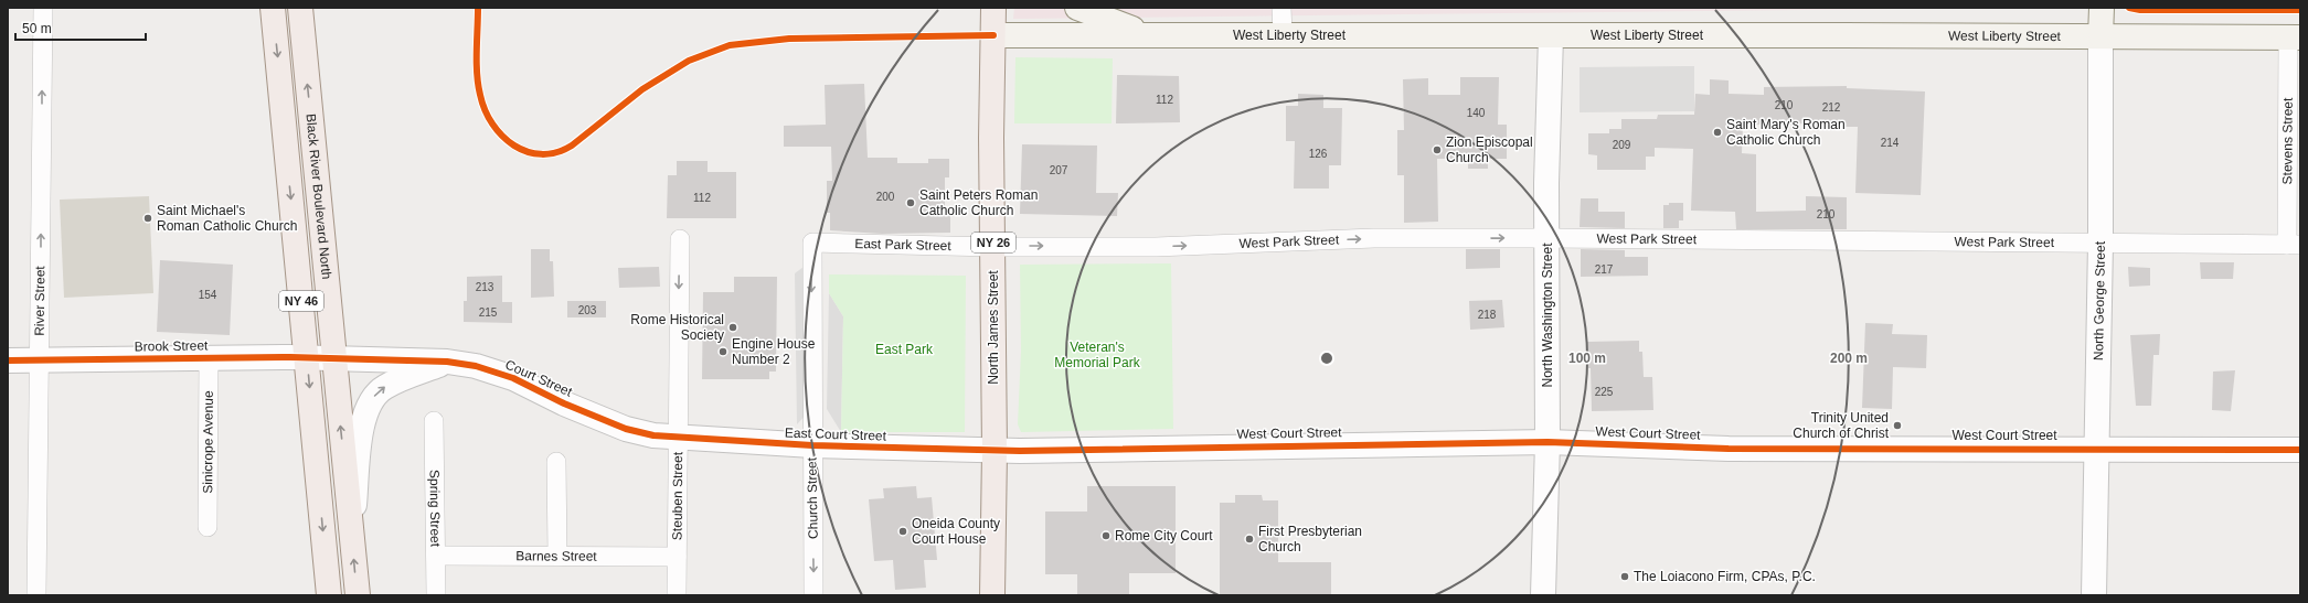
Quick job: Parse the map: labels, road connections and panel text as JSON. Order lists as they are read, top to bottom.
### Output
{
  "streets": {
    "main road": [
      "West Liberty Street",
      "Black River Boulevard North",
      "NY 26",
      "NY 46",
      "North George Street",
      "North James Street"
    ],
    "street": [
      "Stevens Street",
      "West Park Street",
      "East Park Street",
      "River Street",
      "North Washington Street",
      "Brook Street",
      "Court Street",
      "West Court Street",
      "East Court Street",
      "Sinicrope Avenue",
      "Steuben Street",
      "Church Street",
      "Spring Street",
      "Barnes Street"
    ]
  },
  "crossings": [
    ["West Liberty Street", "Stevens Street"],
    ["West Liberty Street", "North George Street"],
    ["West Liberty Street", "North Washington Street"],
    ["West Liberty Street", "North James Street"],
    ["Stevens Street", "West Park Street"],
    ["Black River Boulevard North", "Brook Street"],
    ["Black River Boulevard North", "Court Street"],
    ["West Park Street", "East Park Street"],
    ["West Park Street", "North George Street"],
    ["West Park Street", "North Washington Street"],
    ["West Park Street", "North James Street"],
    ["East Park Street", "North James Street"],
    ["East Park Street", "Church Street"],
    ["River Street", "Brook Street"],
    ["North George Street", "West Court Street"],
    ["North Washington Street", "West Court Street"],
    ["North James Street", "West Court Street"],
    ["North James Street", "East Court Street"],
    ["Brook Street", "Court Street"],
    ["Brook Street", "Sinicrope Avenue"],
    ["Court Street", "East Court Street"],
    ["Court Street", "Steuben Street"],
    ["West Court Street", "East Court Street"],
    ["East Court Street", "Steuben Street"],
    ["East Court Street", "Church Street"],
    ["Steuben Street", "Barnes Street"],
    ["Spring Street", "Barnes Street"]
  ],
  "one_way": [
    "West Park Street",
    "River Street",
    "Steuben Street",
    "Church Street"
  ],
  "parks": ["Veteran's Memorial Park", "East Park"],
  "places": [
    "Saint Mary's Roman Catholic Church",
    "Zion Episcopal Church",
    "Saint Peters Roman Catholic Church",
    "Saint Michael's Roman Catholic Church",
    "Rome Historical Society",
    "Engine House Number 2",
    "Trinity United Church of Christ",
    "Oneida County Court House",
    "Rome City Court",
    "First Presbyterian Church",
    "The Loiacono Firm, CPAs, P.C."
  ],
  "house_numbers": [
    "112",
    "210",
    "212",
    "140",
    "214",
    "209",
    "126",
    "207",
    "200",
    "112",
    "210",
    "217",
    "213",
    "154",
    "203",
    "215",
    "218",
    "225"
  ],
  "scale_bar": "50 m",
  "rings": ["100 m", "200 m"]
}
